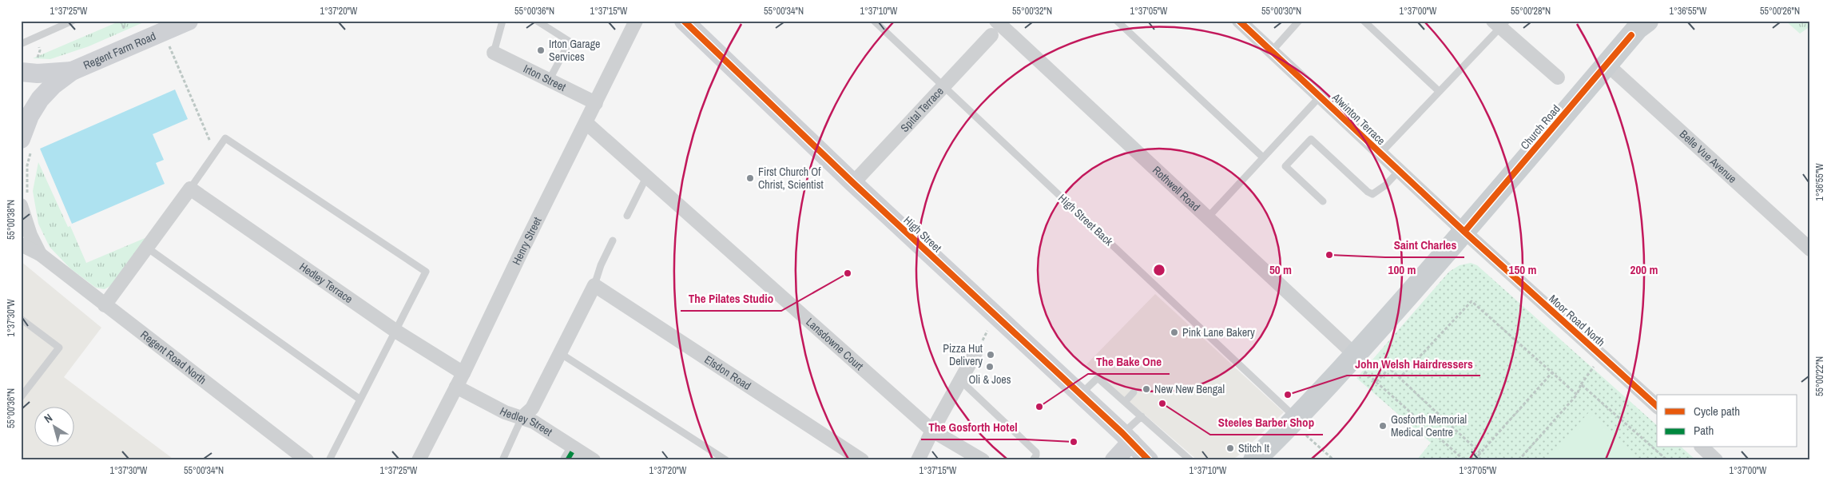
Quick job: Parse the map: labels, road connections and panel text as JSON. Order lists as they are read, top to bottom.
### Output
{
  "streets": {
    "main road": ["Regent Farm Road", "Church Road", "High Street"],
    "street": [
      "Irton Street",
      "Spital Terrace",
      "Alwinton Terrace",
      "Belle Vue Avenue",
      "Rothwell Road",
      "Henry Street",
      "Hedley Terrace",
      "Moor Road North",
      "Lansdowne Court",
      "Regent Road North",
      "Elsdon Road",
      "Hedley Street"
    ],
    "lane": ["High Street Back"]
  },
  "crossings": [
    ["Irton Street", "Henry Street"],
    ["Spital Terrace", "Rothwell Road"],
    ["Spital Terrace", "High Street Back"],
    ["Spital Terrace", "High Street"],
    ["Alwinton Terrace", "Church Road"],
    ["Alwinton Terrace", "Moor Road North"],
    ["Church Road", "Belle Vue Avenue"],
    ["Church Road", "Rothwell Road"],
    ["Church Road", "High Street Back"],
    ["Church Road", "Moor Road North"],
    ["Henry Street", "Hedley Terrace"],
    ["Henry Street", "Lansdowne Court"],
    ["Henry Street", "Hedley Street"]
  ],
  "places": [
    "Irton Garage Services",
    "First Church Of Christ, Scientist",
    "Saint Charles",
    "The Pilates Studio",
    "Pink Lane Bakery",
    "Pizza Hut Delivery",
    "Oli & Joes",
    "New New Bengal",
    "John Welsh Hairdressers",
    "Steeles Barber Shop",
    "The Bake One",
    "Gosforth Memorial Medical Centre",
    "The Gosforth Hotel",
    "Stitch It"
  ],
  "legend": ["Cycle path", "Path"],
  "north": "top left",
  "coordinates": [
    "1°37'25\"W",
    "1°37'20\"W",
    "55°00'36\"N",
    "1°37'15\"W",
    "55°00'34\"N",
    "1°37'10\"W",
    "55°00'32\"N",
    "1°37'05\"W",
    "55°00'30\"N",
    "1°37'00\"W",
    "55°00'28\"N",
    "1°36'55\"W",
    "55°00'26\"N",
    "55°00'38\"N",
    "1°37'30\"W",
    "55°00'22\"N"
  ],
  "rings": [
    "50 m",
    "100 m",
    "150 m",
    "200 m"
  ]
}
